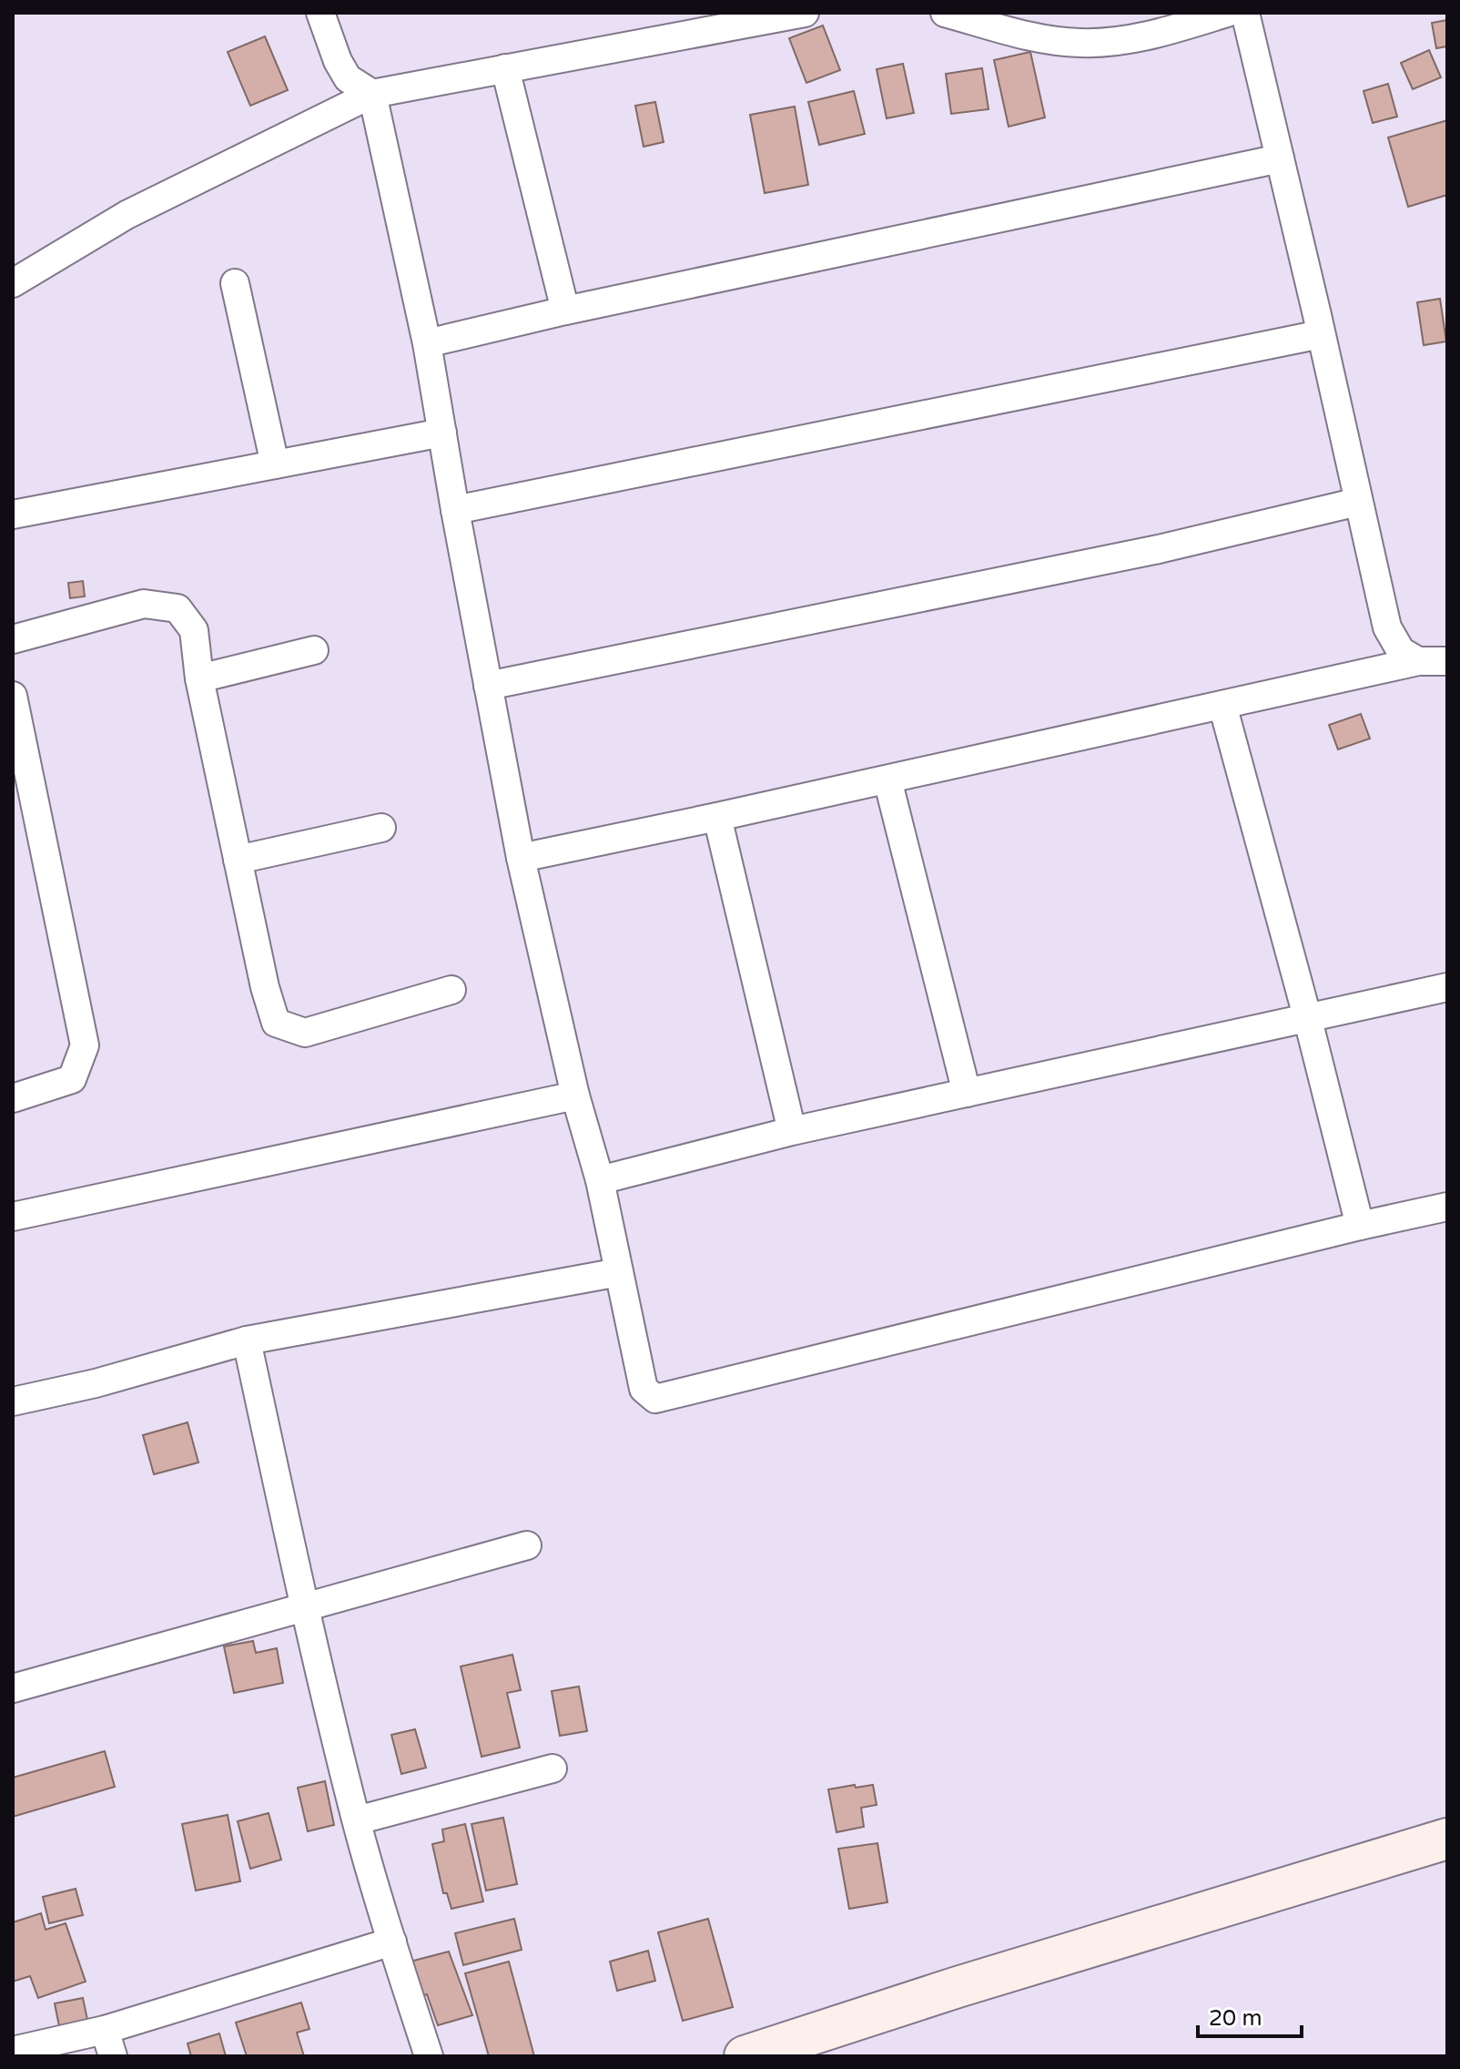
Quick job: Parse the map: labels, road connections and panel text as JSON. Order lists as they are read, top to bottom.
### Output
{
  "scale_bar": "20 m"
}
